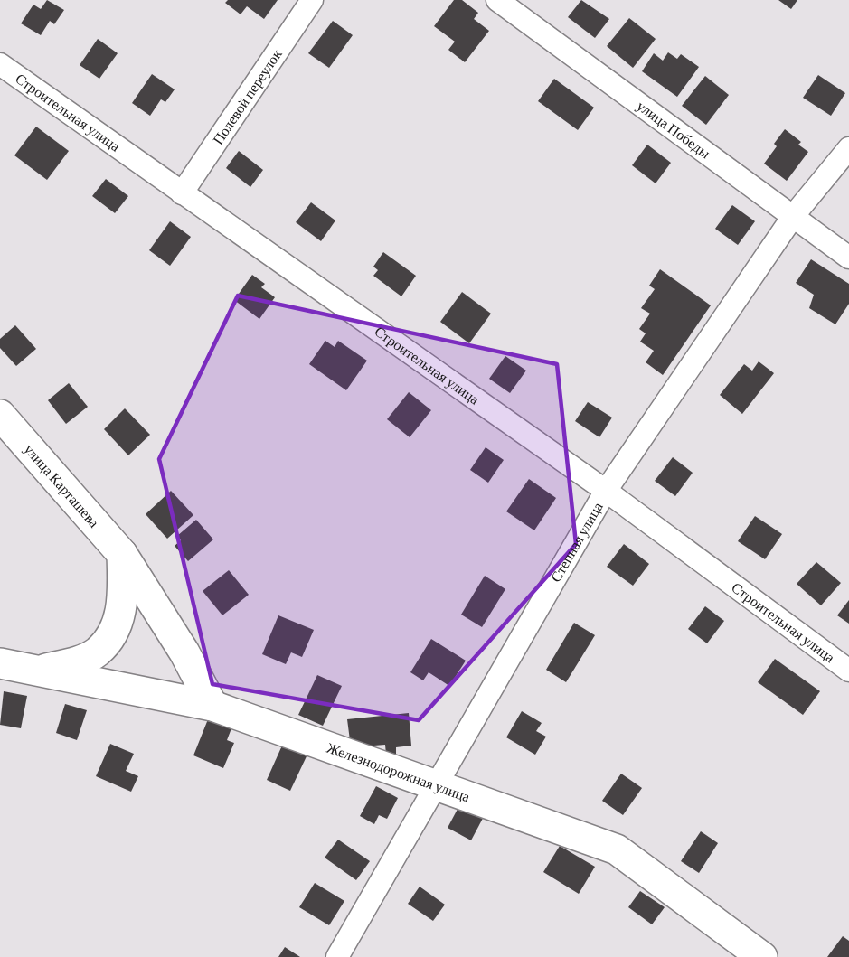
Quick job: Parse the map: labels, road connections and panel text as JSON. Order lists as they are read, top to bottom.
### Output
{
  "streets": {
    "street": [
      "Полевой переулок",
      "Строительная улица",
      "улица Победы",
      "улица Карташева",
      "Степная улица",
      "Железнодорожная улица"
    ]
  },
  "crossings": [
    ["Полевой переулок", "Строительная улица"],
    ["Строительная улица", "Степная улица"],
    ["улица Победы", "Степная улица"],
    ["улица Карташева", "Железнодорожная улица"],
    ["Степная улица", "Железнодорожная улица"]
  ]
}
